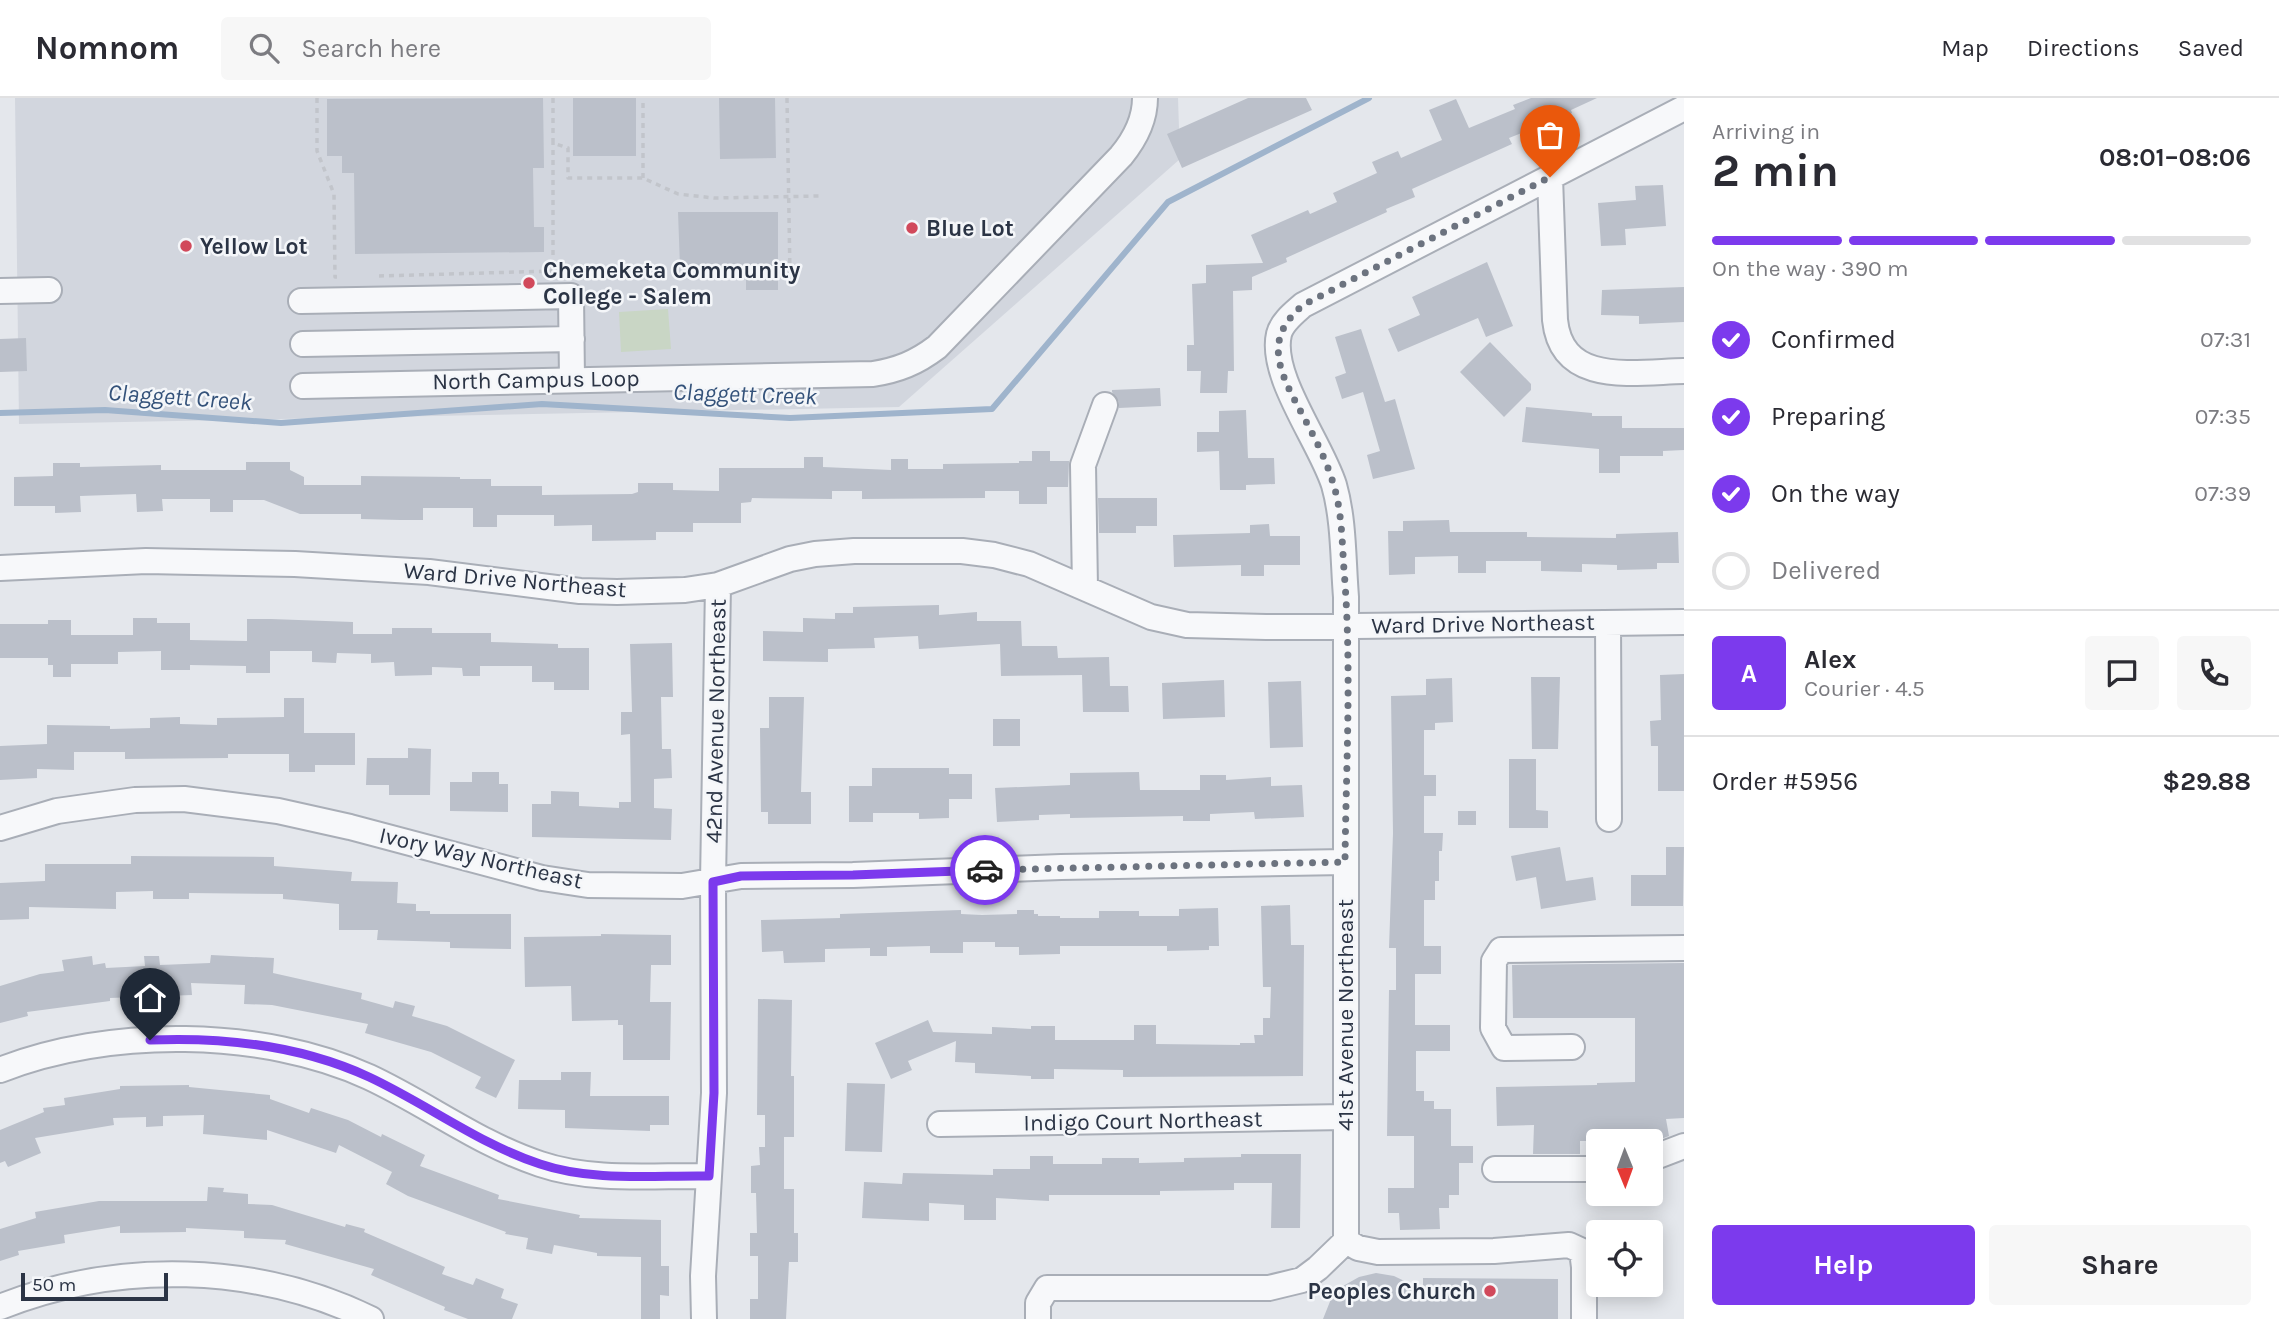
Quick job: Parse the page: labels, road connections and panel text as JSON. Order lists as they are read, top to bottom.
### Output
{
  "streets": {
    "street": [
      "North Campus Loop",
      "Ward Drive Northeast",
      "42nd Avenue Northeast",
      "Ivory Way Northeast",
      "41st Avenue Northeast",
      "Indigo Court Northeast"
    ]
  },
  "crossings": [
    ["Ward Drive Northeast", "42nd Avenue Northeast"],
    ["Ward Drive Northeast", "41st Avenue Northeast"],
    ["42nd Avenue Northeast", "Ivory Way Northeast"],
    ["Ivory Way Northeast", "41st Avenue Northeast"],
    ["41st Avenue Northeast", "Indigo Court Northeast"]
  ],
  "water": ["Claggett Creek"],
  "places": [
    "Blue Lot",
    "Yellow Lot",
    "Chemeketa Community College - Salem",
    "Peoples Church"
  ],
  "scale_bar": "50 m",
  "north": "bottom",
  "page": {
    "header": "Nomnom",
    "search": "Search here",
    "nav": ["Map", "Directions", "Saved"],
    "heading": ["2 min", "Arriving in", "08:01–08:06"],
    "panel": [
      "Alex",
      "Courier · 4.5",
      "Order #5956",
      "$29.88"
    ],
    "bar": "On the way · 390 m",
    "list": [
      ["Confirmed", "07:31"],
      ["Preparing", "07:35"],
      ["On the way", "07:39"],
      "Delivered"
    ],
    "round": "A",
    "buttons": ["Help", "Share"],
    "scale": "50 m"
  }
}
